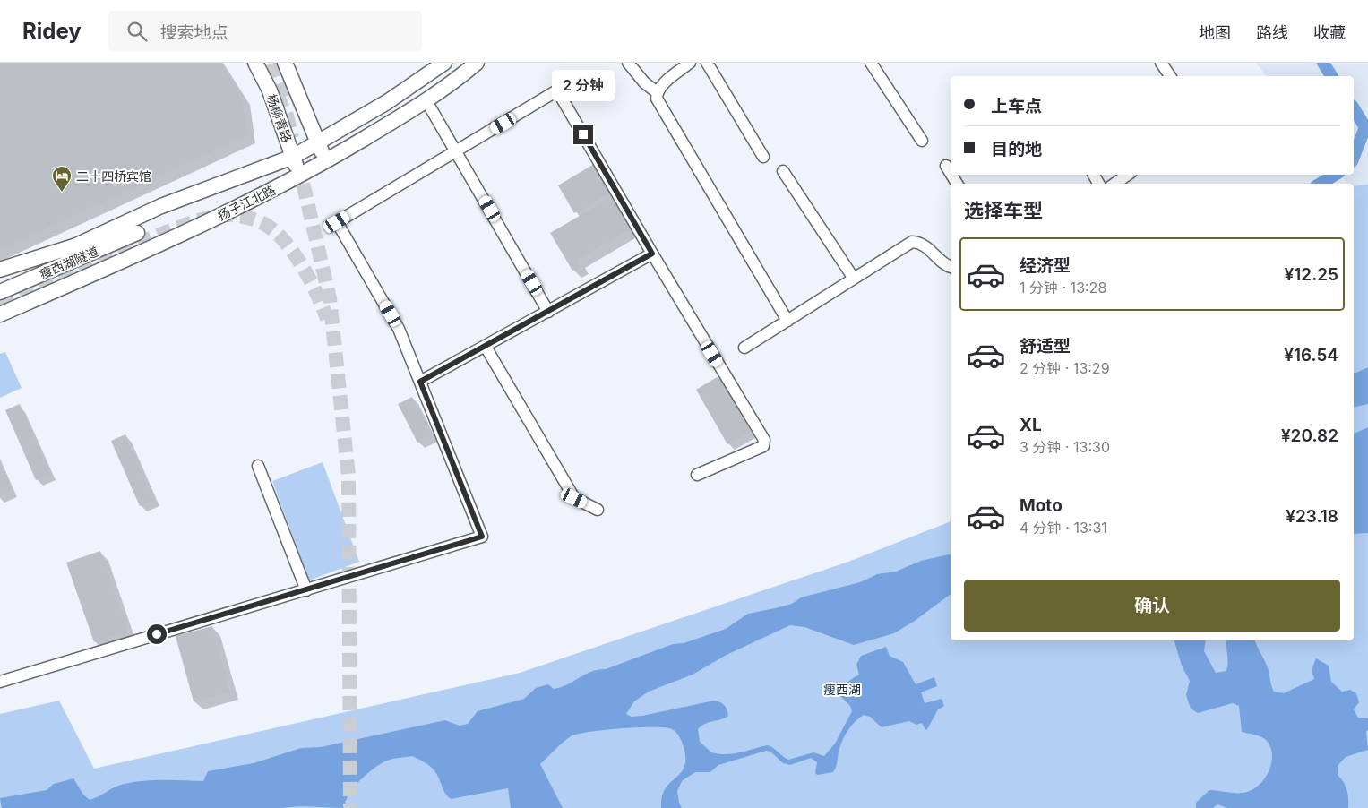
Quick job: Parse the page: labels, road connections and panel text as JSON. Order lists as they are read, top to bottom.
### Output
{
  "streets": {
    "main road": ["杨柳青路", "扬子江北路", "瘦西湖隧道"]
  },
  "crossings": [
    ["杨柳青路", "扬子江北路"]
  ],
  "parks": ["瘦西湖"],
  "places": {
    "hotel": ["二十四桥宾馆"]
  },
  "page": {
    "header": "Ridey",
    "search": "搜索地点",
    "nav": ["地图", "路线", "收藏"],
    "bubble": "2 分钟",
    "banner": ["上车点", "目的地"],
    "heading": "选择车型",
    "list": [
      {
        "name": "经济型",
        "note": "1 分钟 · 13:28",
        "value": "¥12.25"
      },
      {
        "name": "舒适型",
        "note": "2 分钟 · 13:29",
        "value": "¥16.54"
      },
      {
        "name": "XL",
        "note": "3 分钟 · 13:30",
        "value": "¥20.82"
      },
      {
        "name": "Moto",
        "note": "4 分钟 · 13:31",
        "value": "¥23.18"
      }
    ],
    "buttons": "确认"
  }
}
